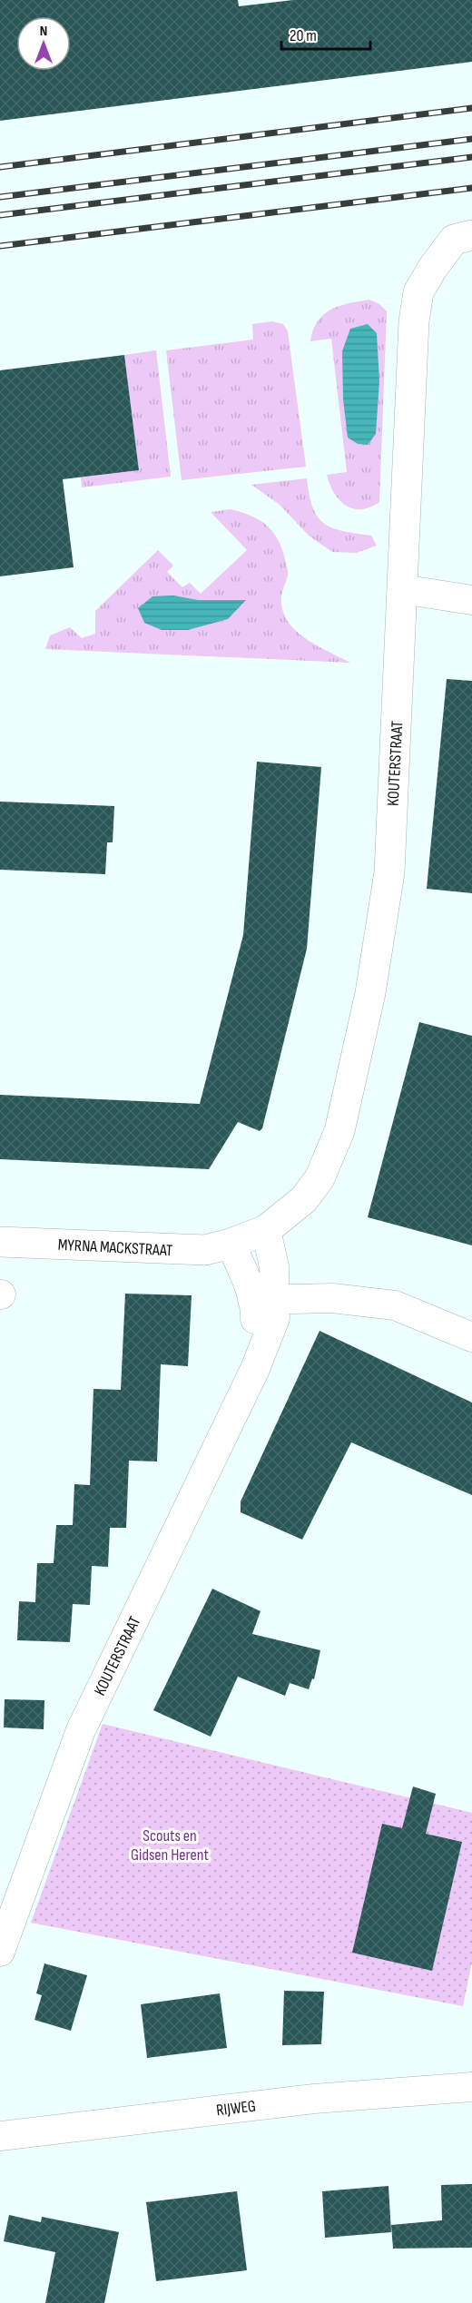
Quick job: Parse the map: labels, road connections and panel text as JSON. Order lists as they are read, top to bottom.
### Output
{
  "streets": {
    "street": ["KOUTERSTRAAT", "MYRNA MACKSTRAAT", "RIJWEG"]
  },
  "crossings": [
    ["KOUTERSTRAAT", "MYRNA MACKSTRAAT"]
  ],
  "parks": ["Scouts en Gidsen Herent"],
  "scale_bar": "20 m",
  "north": "top"
}
